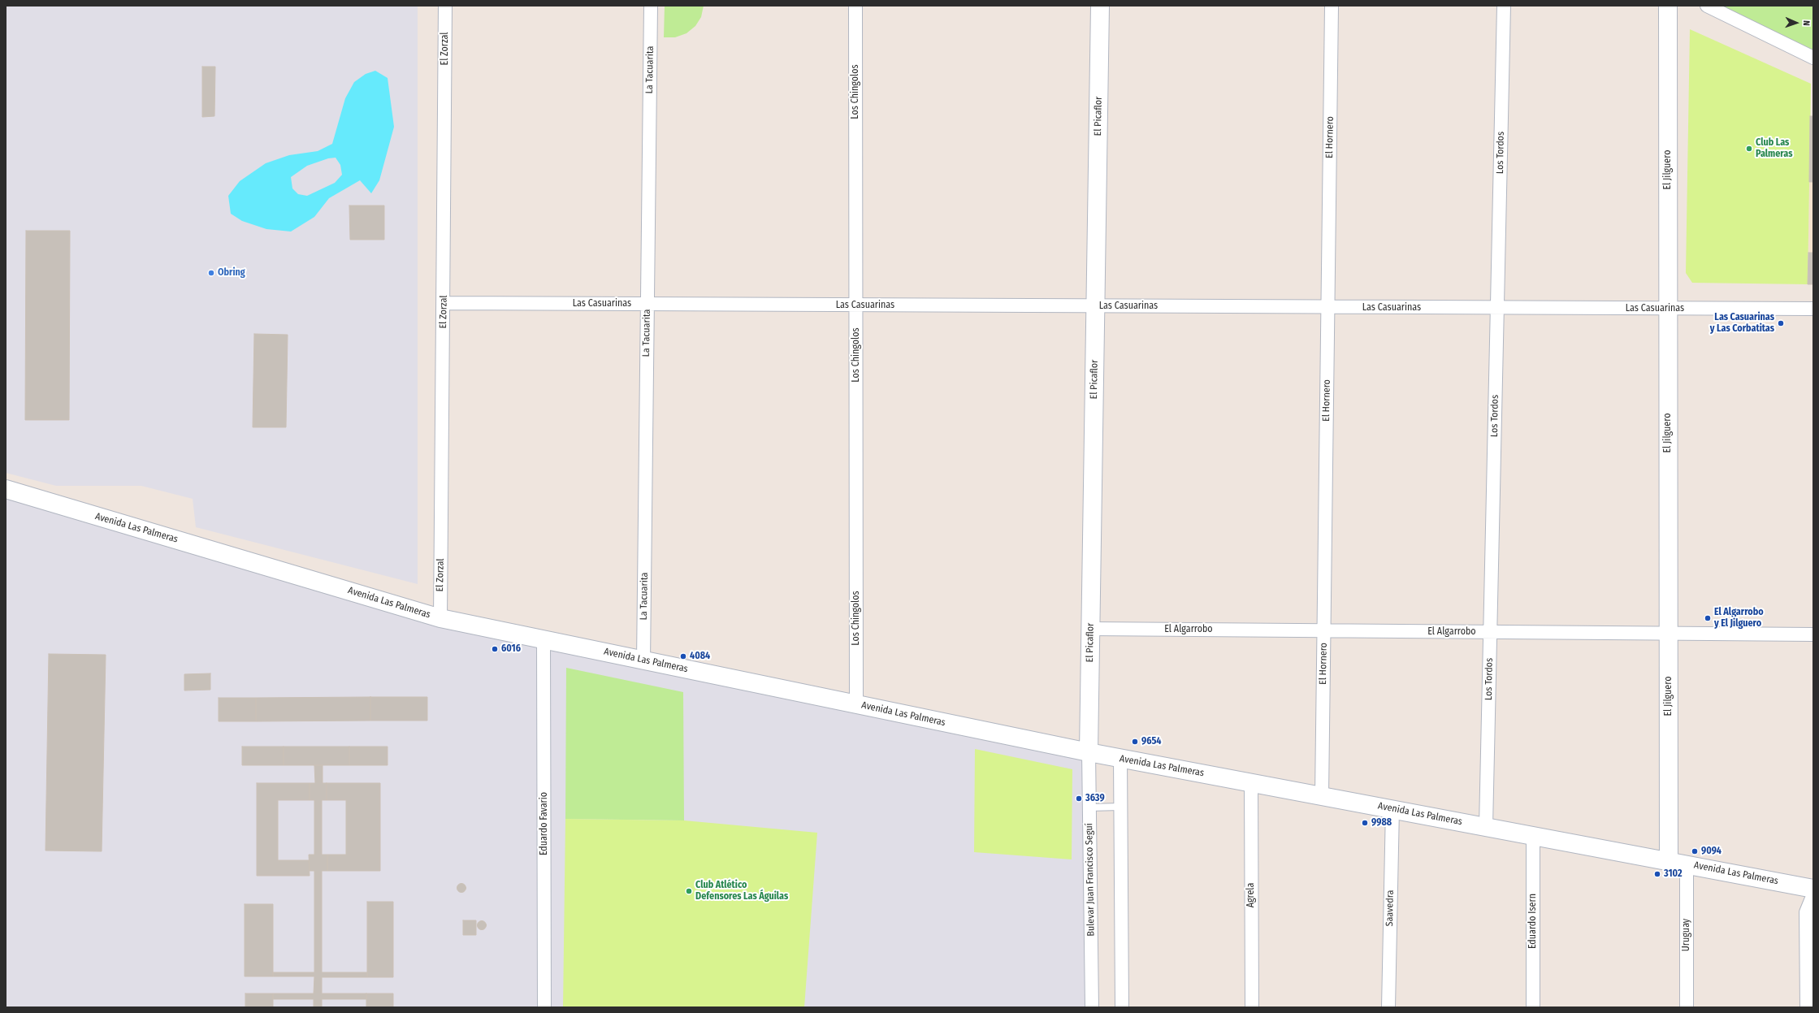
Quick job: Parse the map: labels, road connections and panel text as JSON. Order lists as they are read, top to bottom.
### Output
{
  "streets": {
    "main road": ["El Picaflor", "El Jilguero", "Avenida Las Palmeras"],
    "street": [
      "El Zorzal",
      "La Tacuarita",
      "Los Chingolos",
      "El Hornero",
      "Los Tordos",
      "Las Casuarinas",
      "El Algarrobo",
      "Eduardo Favario",
      "Bulevar Juan Francisco Seguí",
      "Agrela",
      "Saavedra",
      "Eduardo Isern",
      "Uruguay"
    ]
  },
  "crossings": [
    ["El Zorzal", "Las Casuarinas"],
    ["El Zorzal", "Avenida Las Palmeras"],
    ["La Tacuarita", "Las Casuarinas"],
    ["La Tacuarita", "Avenida Las Palmeras"],
    ["Los Chingolos", "Las Casuarinas"],
    ["Los Chingolos", "Avenida Las Palmeras"],
    ["El Picaflor", "Las Casuarinas"],
    ["El Picaflor", "Avenida Las Palmeras"],
    ["El Picaflor", "El Algarrobo"],
    ["El Picaflor", "Bulevar Juan Francisco Seguí"],
    ["El Hornero", "Las Casuarinas"],
    ["El Hornero", "Avenida Las Palmeras"],
    ["El Hornero", "El Algarrobo"],
    ["Los Tordos", "Las Casuarinas"],
    ["Los Tordos", "Avenida Las Palmeras"],
    ["Los Tordos", "El Algarrobo"],
    ["El Jilguero", "Las Casuarinas"],
    ["El Jilguero", "Avenida Las Palmeras"],
    ["El Jilguero", "El Algarrobo"],
    ["Avenida Las Palmeras", "Eduardo Favario"],
    ["Avenida Las Palmeras", "Bulevar Juan Francisco Seguí"],
    ["Avenida Las Palmeras", "Agrela"],
    ["Avenida Las Palmeras", "Saavedra"],
    ["Avenida Las Palmeras", "Eduardo Isern"],
    ["Avenida Las Palmeras", "Uruguay"]
  ],
  "places": [
    "Club Las Palmeras",
    "Obring",
    "Las Casuarinas y Las Corbatitas",
    "El Algarrobo y El Jilguero",
    "6016",
    "4084",
    "9654",
    "3639",
    "9988",
    "9094",
    "3102",
    "Club Atlético Defensores Las Águilas"
  ],
  "north": "right"
}
